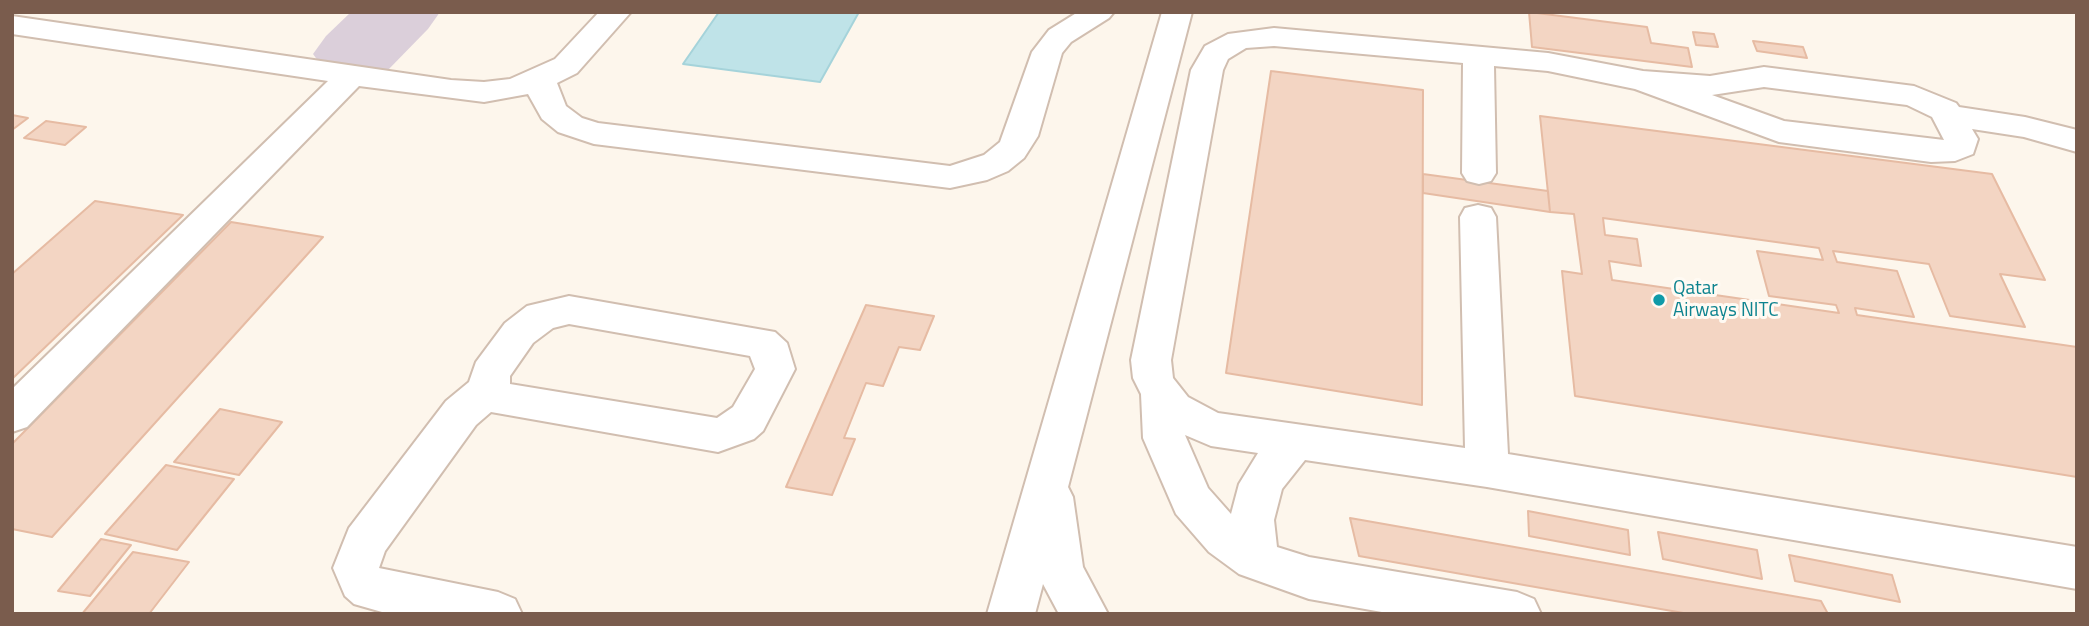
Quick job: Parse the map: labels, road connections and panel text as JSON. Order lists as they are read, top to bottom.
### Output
{
  "places": ["Qatar Airways NITC"]
}
